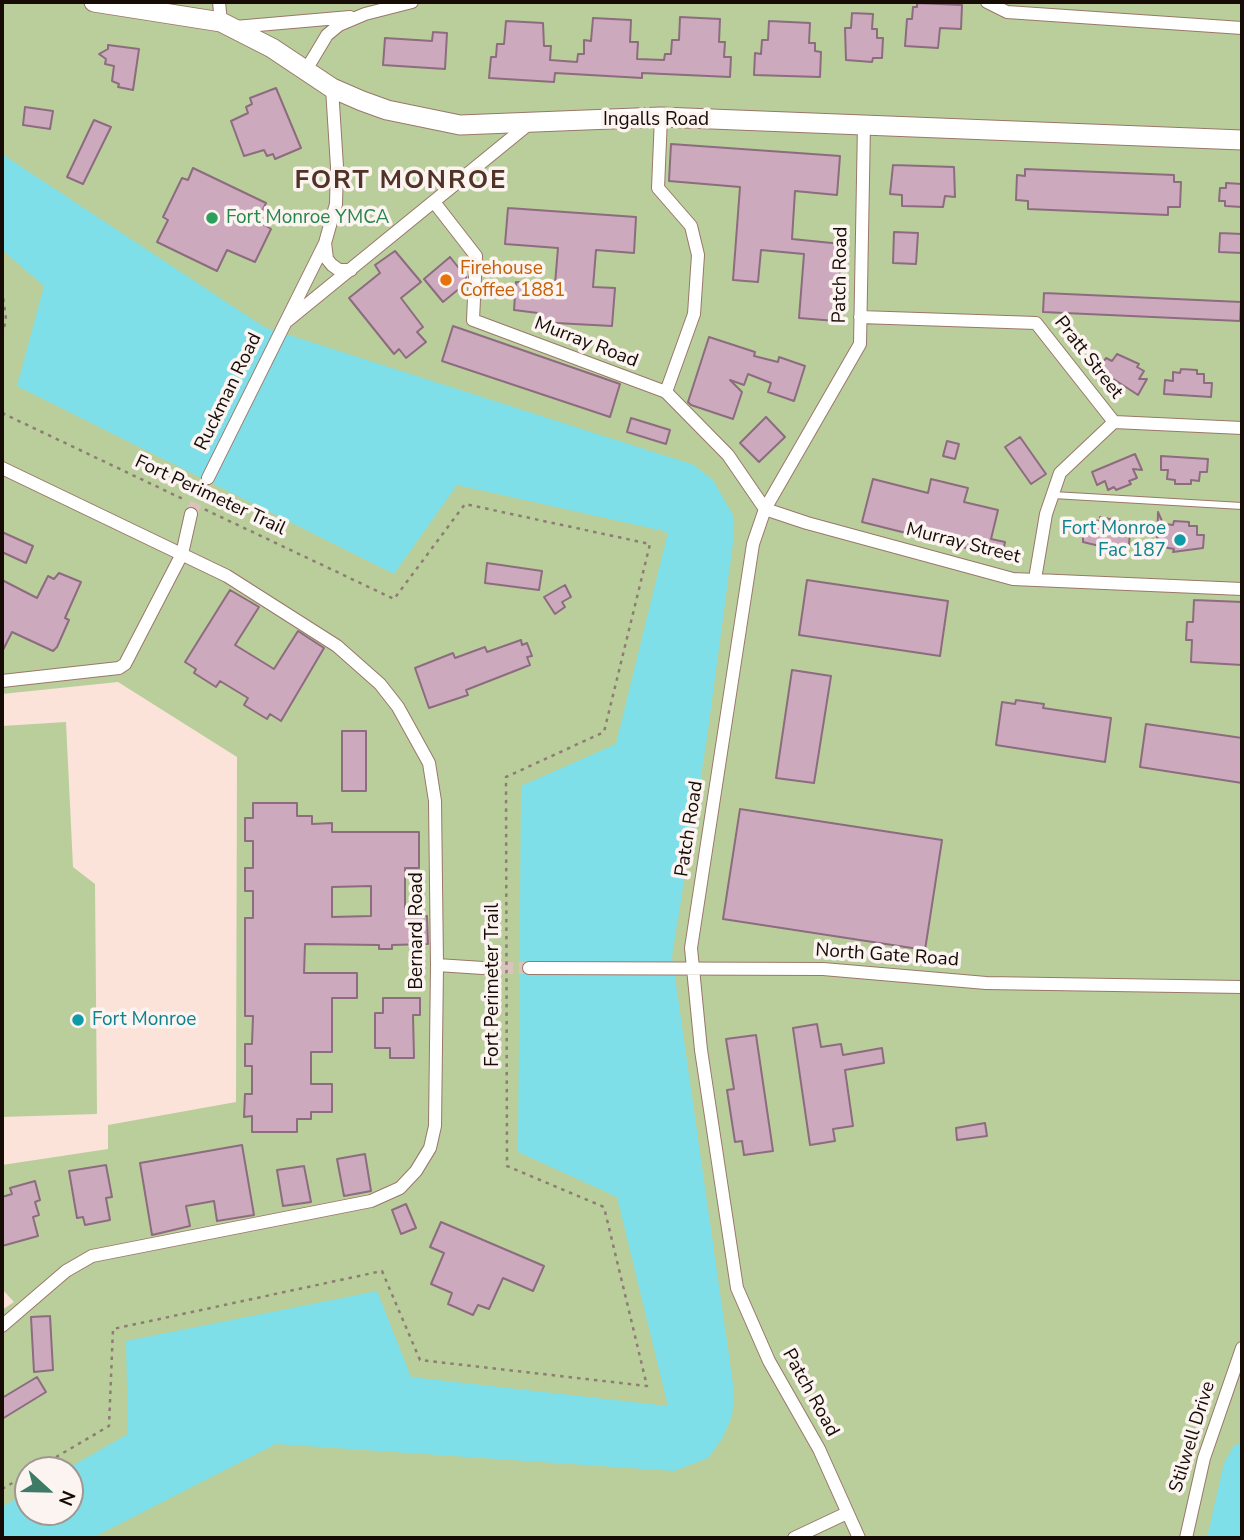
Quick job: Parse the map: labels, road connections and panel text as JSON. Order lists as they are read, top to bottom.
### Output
{
  "streets": {
    "street": [
      "Ingalls Road",
      "Patch Road",
      "Murray Road",
      "Pratt Street",
      "Ruckman Road",
      "Murray Street",
      "Bernard Road",
      "North Gate Road",
      "Stilwell Drive"
    ],
    "path": ["Fort Perimeter Trail"]
  },
  "crossings": [
    ["Ingalls Road", "Patch Road"],
    ["Ingalls Road", "Ruckman Road"],
    ["Patch Road", "Murray Road"],
    ["Patch Road", "Pratt Street"],
    ["Patch Road", "Murray Street"],
    ["Patch Road", "North Gate Road"],
    ["Murray Road", "Ruckman Road"],
    ["Murray Road", "Murray Street"]
  ],
  "districts": ["FORT MONROE"],
  "places": [
    "Fort Monroe YMCA",
    "Firehouse Coffee 1881",
    "Fort Monroe Fac 187",
    "Fort Monroe"
  ],
  "north": "right"
}
